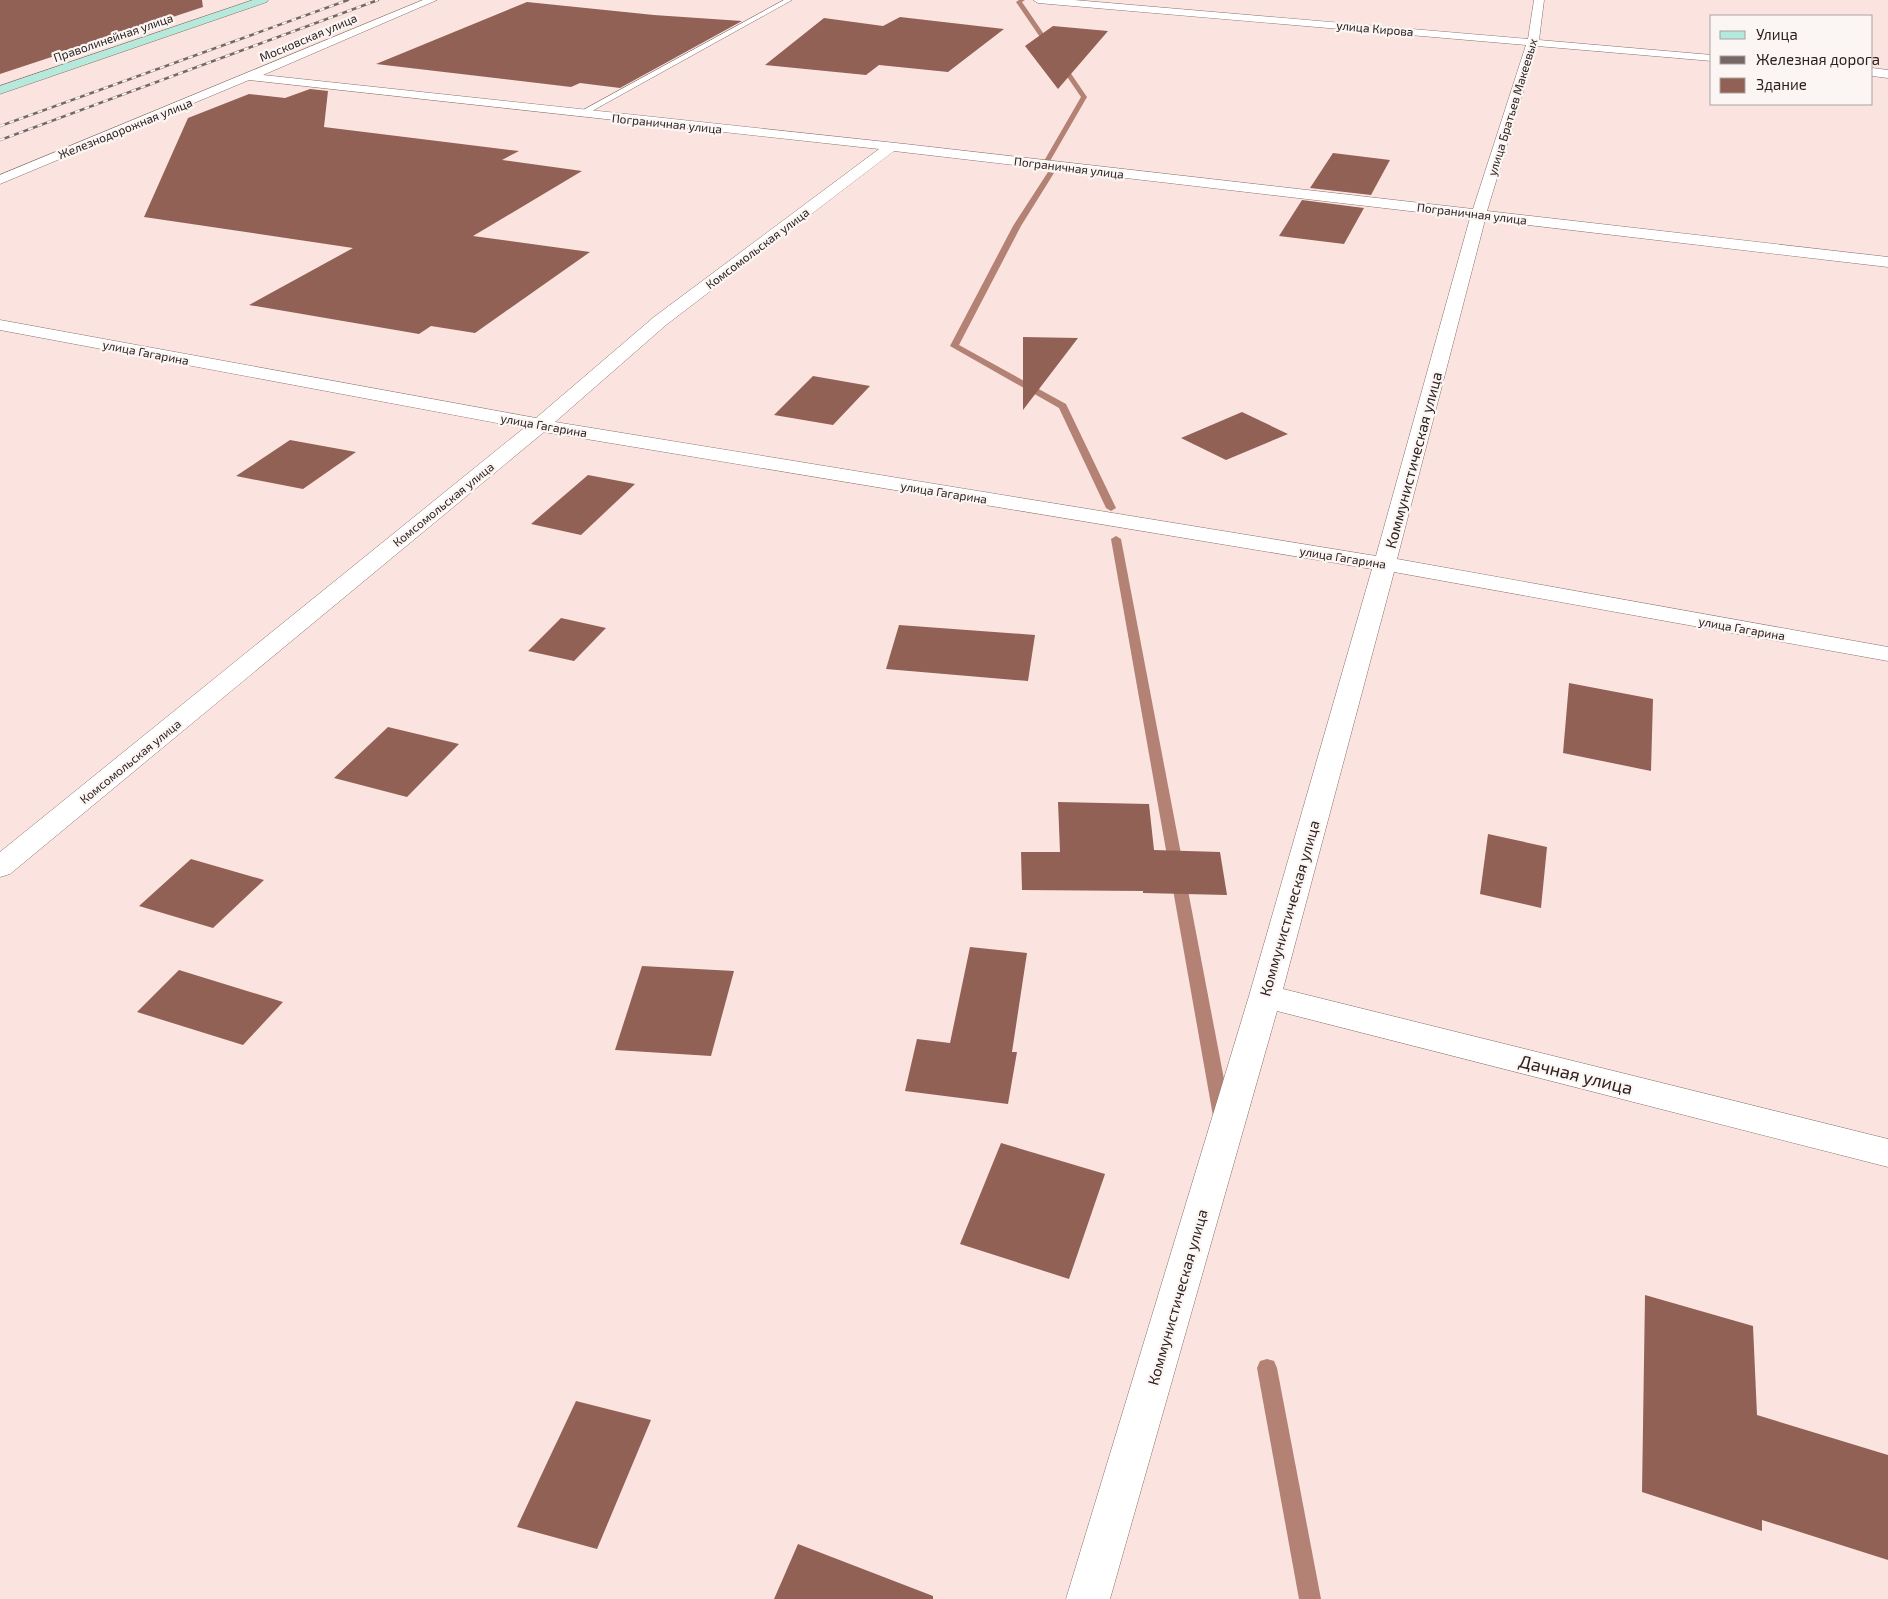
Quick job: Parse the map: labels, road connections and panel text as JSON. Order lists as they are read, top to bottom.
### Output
{
  "streets": {
    "main road": ["Праволинейная улица"],
    "street": [
      "улица Кирова",
      "Московская улица",
      "улица Братьев Макеевых",
      "Пограничная улица",
      "Железнодорожная улица",
      "Комсомольская улица",
      "улица Гагарина",
      "Коммунистическая улица",
      "Дачная улица"
    ]
  },
  "crossings": [
    ["улица Кирова", "улица Братьев Макеевых"],
    ["Московская улица", "Пограничная улица"],
    ["Московская улица", "Железнодорожная улица"],
    ["улица Братьев Макеевых", "Пограничная улица"],
    ["улица Братьев Макеевых", "Коммунистическая улица"],
    ["Пограничная улица", "Железнодорожная улица"],
    ["Пограничная улица", "Комсомольская улица"],
    ["Пограничная улица", "Коммунистическая улица"],
    ["Комсомольская улица", "улица Гагарина"],
    ["улица Гагарина", "Коммунистическая улица"],
    ["Коммунистическая улица", "Дачная улица"]
  ],
  "legend": ["Улица", "Железная дорога", "Здание"]
}
